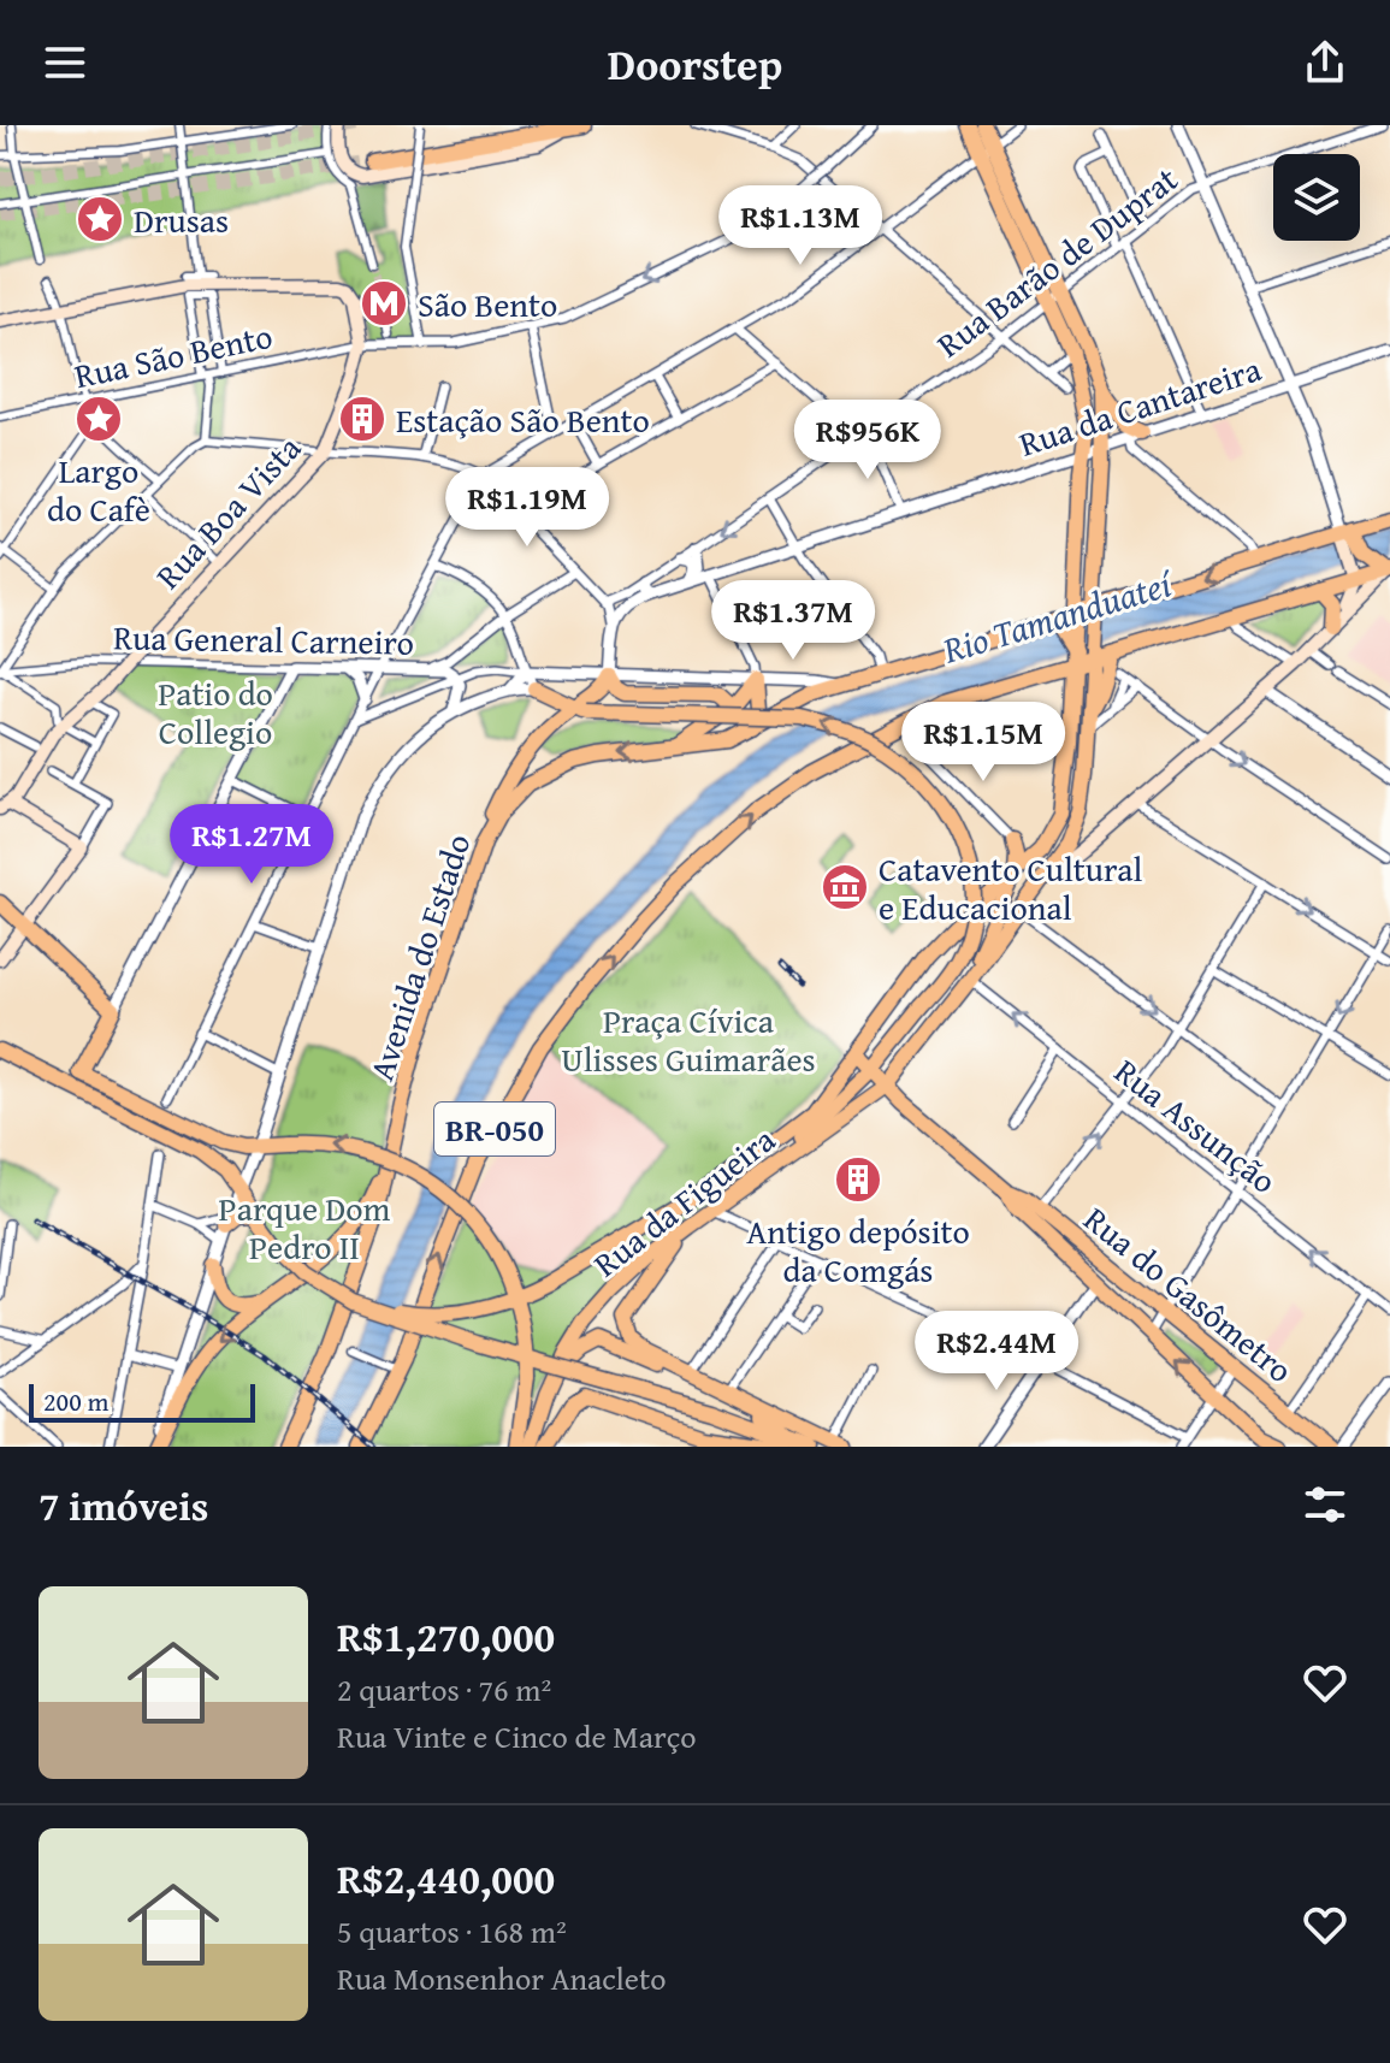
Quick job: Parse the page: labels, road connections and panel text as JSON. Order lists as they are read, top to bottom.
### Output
{
  "streets": {
    "main road": [
      "Rua Boa Vista",
      "Avenida do Estado",
      "BR-050",
      "Rua da Figueira",
      "Rua do Gasômetro"
    ],
    "street": [
      "Rua Barão de Duprat",
      "Rua São Bento",
      "Rua da Cantareira",
      "Rua General Carneiro",
      "Rua Assunção"
    ]
  },
  "crossings": [
    ["Rua Barão de Duprat", "Rua da Cantareira"],
    ["Rua São Bento", "Rua Boa Vista"],
    ["Rua Assunção", "Rua da Figueira"],
    ["Rua da Figueira", "Rua do Gasômetro"]
  ],
  "one_way": ["Rua Assunção"],
  "water": ["Rio Tamanduateí"],
  "parks": ["Patio do Collegio", "Praça Cívica Ulisses Guimarães", "Parque Dom Pedro II"],
  "places": {
    "place": ["Drusas", "Largo do Cafè"],
    "metro station": ["São Bento"],
    "building": ["Estação São Bento", "Antigo depósito da Comgás"],
    "museum": ["Catavento Cultural e Educacional"]
  },
  "scale_bar": "200 m",
  "page": {
    "header": "Doorstep",
    "price": [
      "R$1.13M",
      "R$956K",
      "R$1.19M",
      "R$1.37M",
      "R$1.15M",
      "R$1.27M",
      "R$2.44M"
    ],
    "scale": "200 m",
    "heading": "7 imóveis",
    "list": [
      {
        "name": "R$1,270,000",
        "note": "2 quartos · 76 m² · Rua Vinte e Cinco de Março"
      },
      {
        "name": "R$2,440,000",
        "note": "5 quartos · 168 m² · Rua Monsenhor Anacleto"
      }
    ]
  }
}
